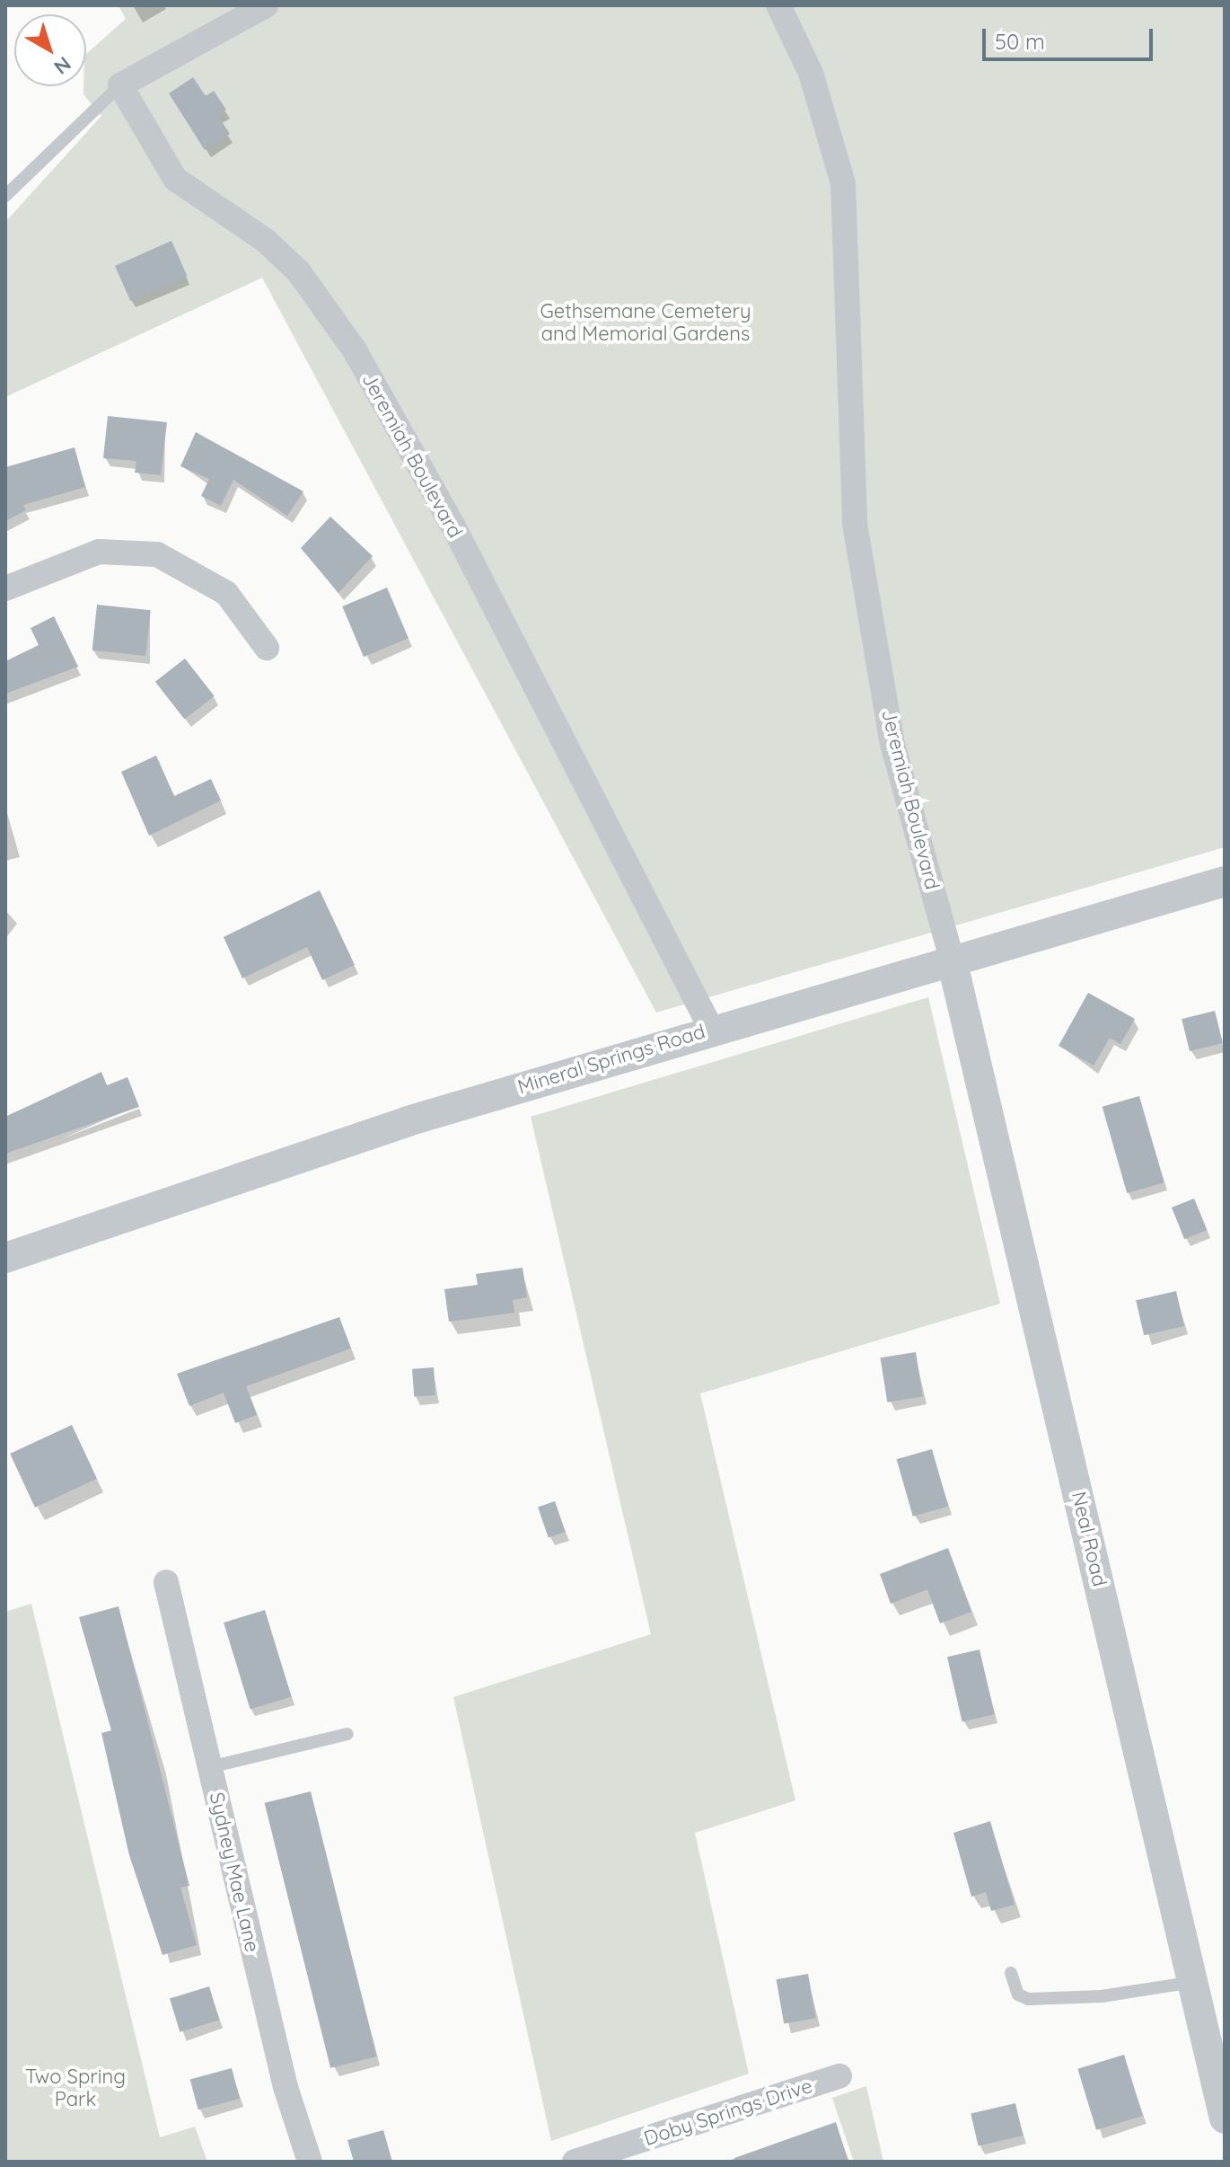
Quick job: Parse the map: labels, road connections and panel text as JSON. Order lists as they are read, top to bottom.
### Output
{
  "streets": {
    "street": [
      "Jeremiah Boulevard",
      "Mineral Springs Road",
      "Neal Road",
      "Sydney Mae Lane",
      "Doby Springs Drive"
    ]
  },
  "crossings": [
    ["Jeremiah Boulevard", "Mineral Springs Road"],
    ["Jeremiah Boulevard", "Neal Road"],
    ["Mineral Springs Road", "Neal Road"]
  ],
  "parks": ["Gethsemane Cemetery and Memorial Gardens", "Two Spring Park"],
  "scale_bar": "50 m",
  "north": "bottom right"
}
